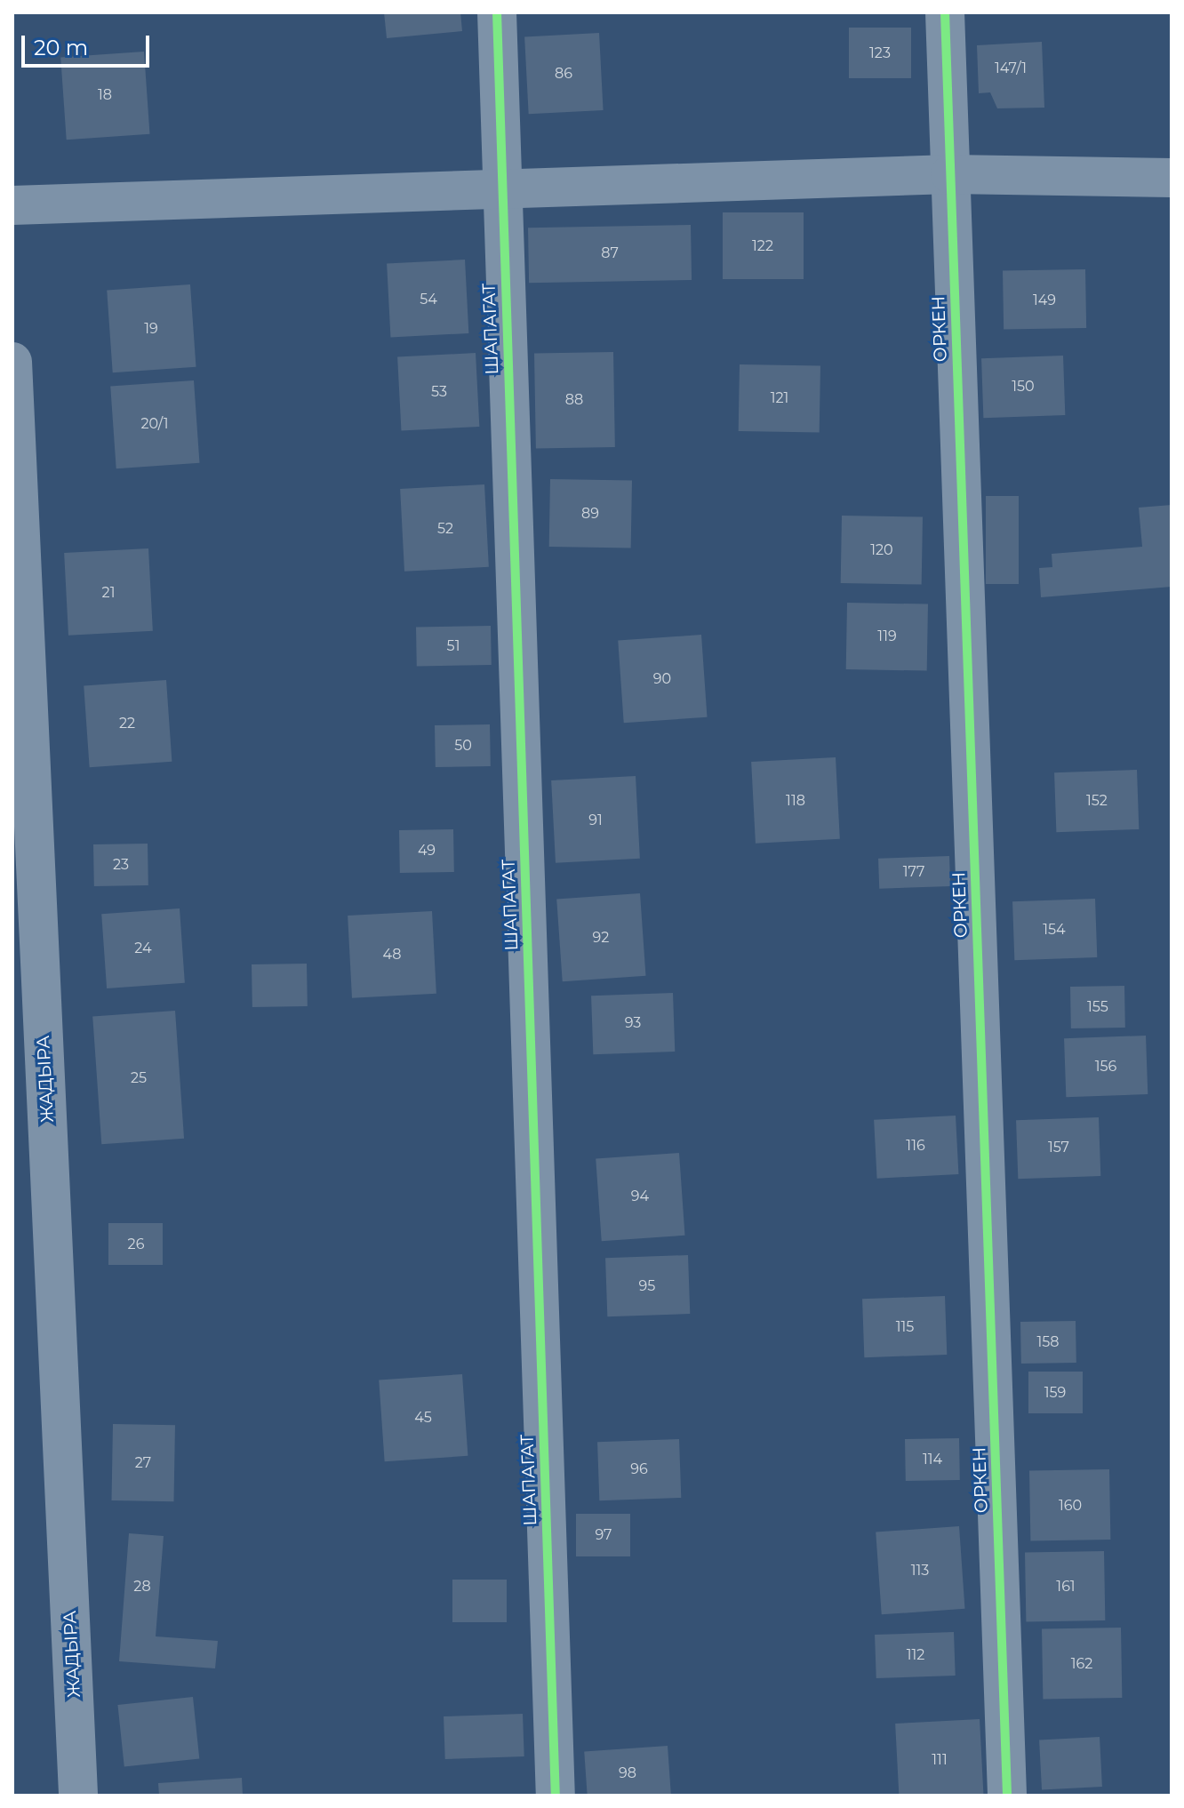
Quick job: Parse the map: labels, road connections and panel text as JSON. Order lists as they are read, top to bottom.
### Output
{
  "streets": {
    "street": ["ШАПАГАТ", "ОРКЕН", "ЖАДЫРА"]
  },
  "house_numbers": [
    "123",
    "147/1",
    "86",
    "18",
    "122",
    "87",
    "54",
    "149",
    "19",
    "150",
    "53",
    "121",
    "88",
    "20/1",
    "89",
    "52",
    "120",
    "21",
    "119",
    "51",
    "90",
    "22",
    "50",
    "118",
    "152",
    "91",
    "49",
    "23",
    "177",
    "154",
    "92",
    "24",
    "48",
    "155",
    "93",
    "156",
    "25",
    "116",
    "157",
    "94",
    "26",
    "95",
    "115",
    "158",
    "159",
    "45",
    "114",
    "27",
    "96",
    "160",
    "97",
    "113",
    "28",
    "161",
    "112",
    "162",
    "111",
    "98"
  ],
  "scale_bar": "20 m"
}
